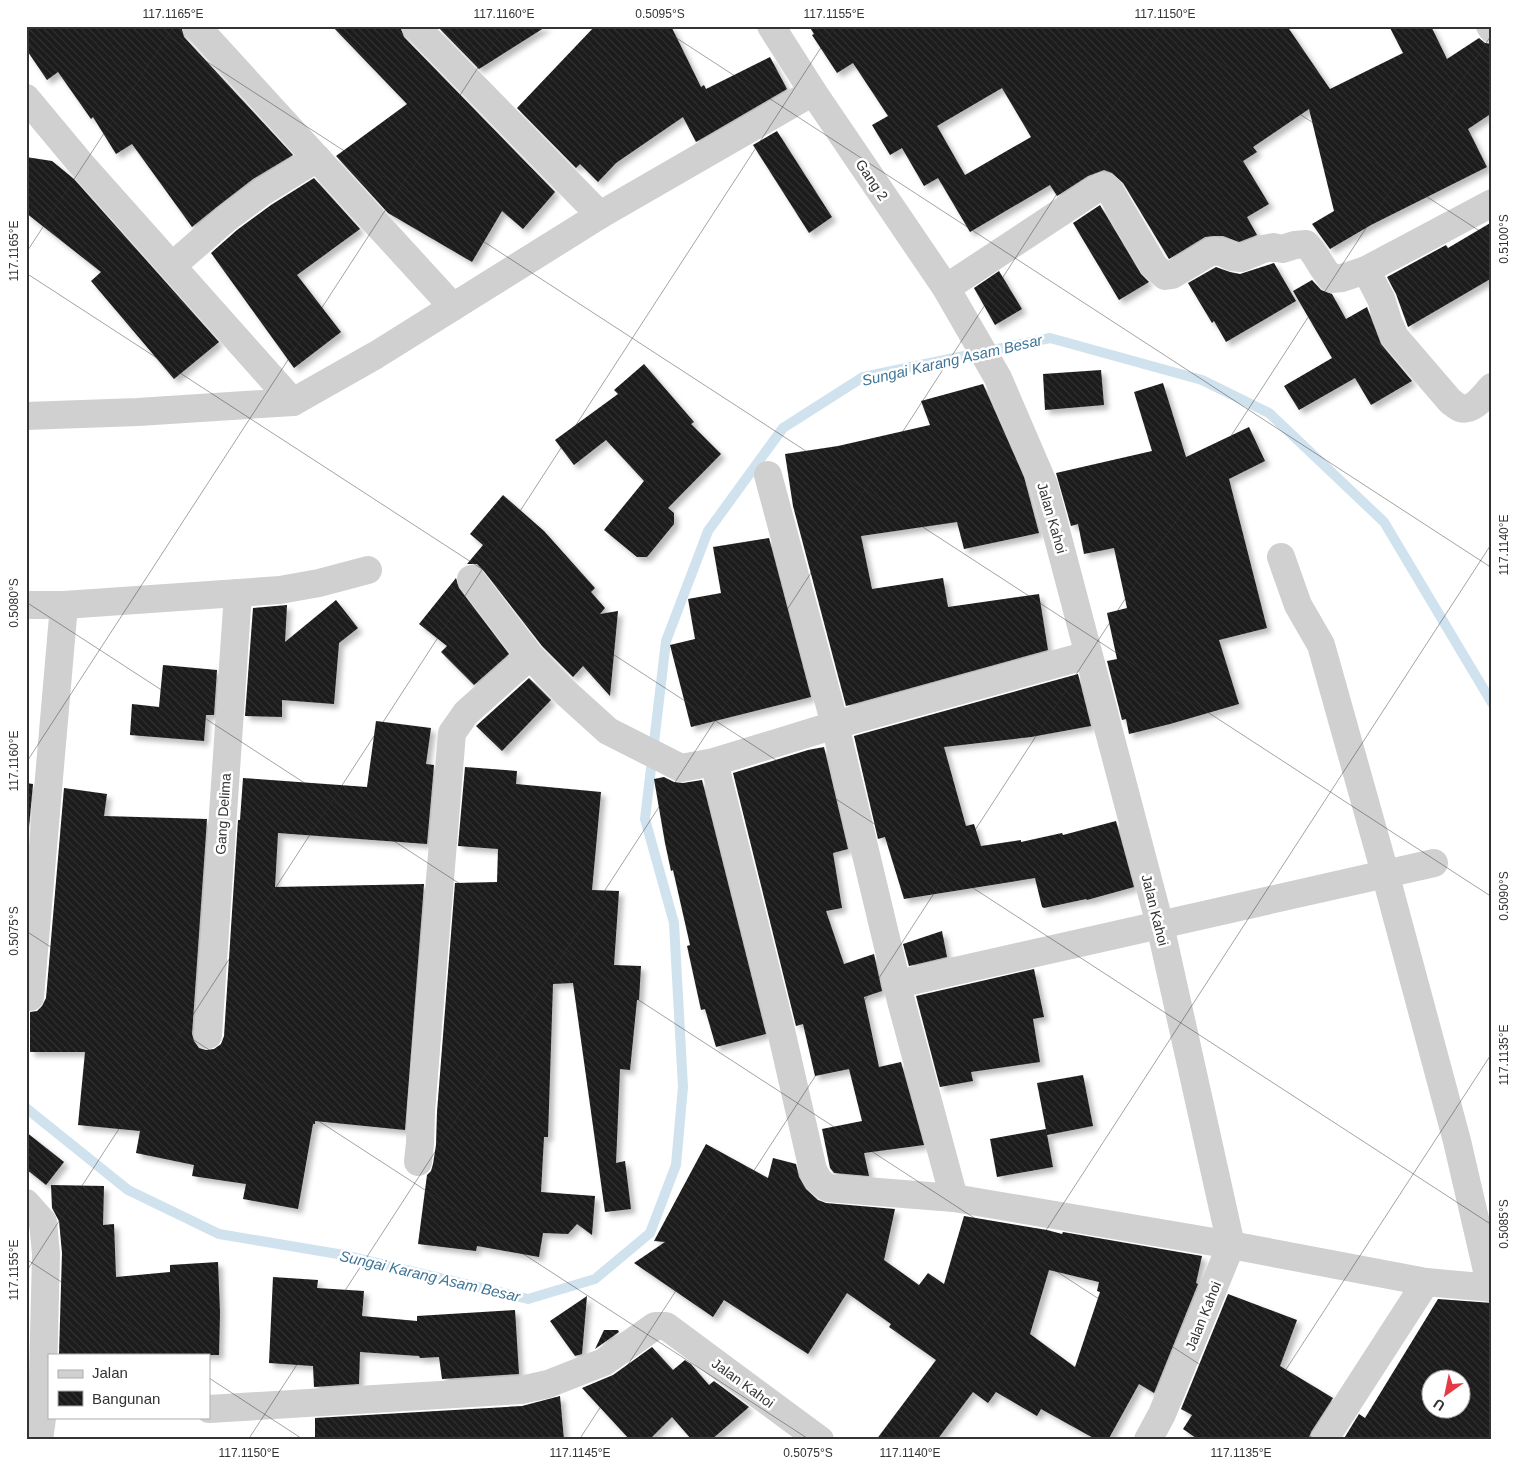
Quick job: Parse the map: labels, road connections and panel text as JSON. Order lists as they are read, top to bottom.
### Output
{
  "streets": {
    "street": ["Gang 2", "Jalan Kahoi", "Gang Delima"]
  },
  "crossings": [
    ["Gang 2", "Jalan Kahoi"]
  ],
  "water": ["Sungai Karang Asam Besar"],
  "legend": ["Jalan", "Bangunan"],
  "north": "bottom left",
  "coordinates": [
    "117.1165°E",
    "117.1160°E",
    "0.5095°S",
    "117.1155°E",
    "117.1150°E",
    "0.5100°S",
    "117.1140°E",
    "0.5080°S",
    "0.5090°S",
    "0.5075°S",
    "117.1135°E",
    "0.5085°S",
    "117.1145°E"
  ]
}
